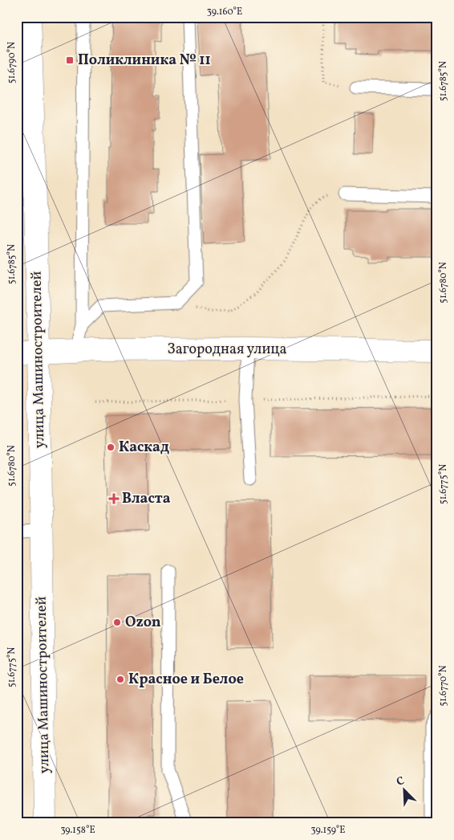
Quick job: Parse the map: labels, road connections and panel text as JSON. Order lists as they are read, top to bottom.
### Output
{
  "streets": {
    "street": ["Загородная улица", "улица Машиностроителей"]
  },
  "crossings": [
    ["Загородная улица", "улица Машиностроителей"]
  ],
  "places": {
    "transit": ["Поликлиника № 11"],
    "other": ["Каскад", "Ozon", "Красное и Белое"],
    "health": ["Власта"]
  },
  "north": "top left",
  "coordinates": [
    "39.160°E",
    "51.6790°N",
    "51.6785°N",
    "51.6780°N",
    "51.6775°N",
    "51.6770°N",
    "39.158°E",
    "39.159°E"
  ]
}
